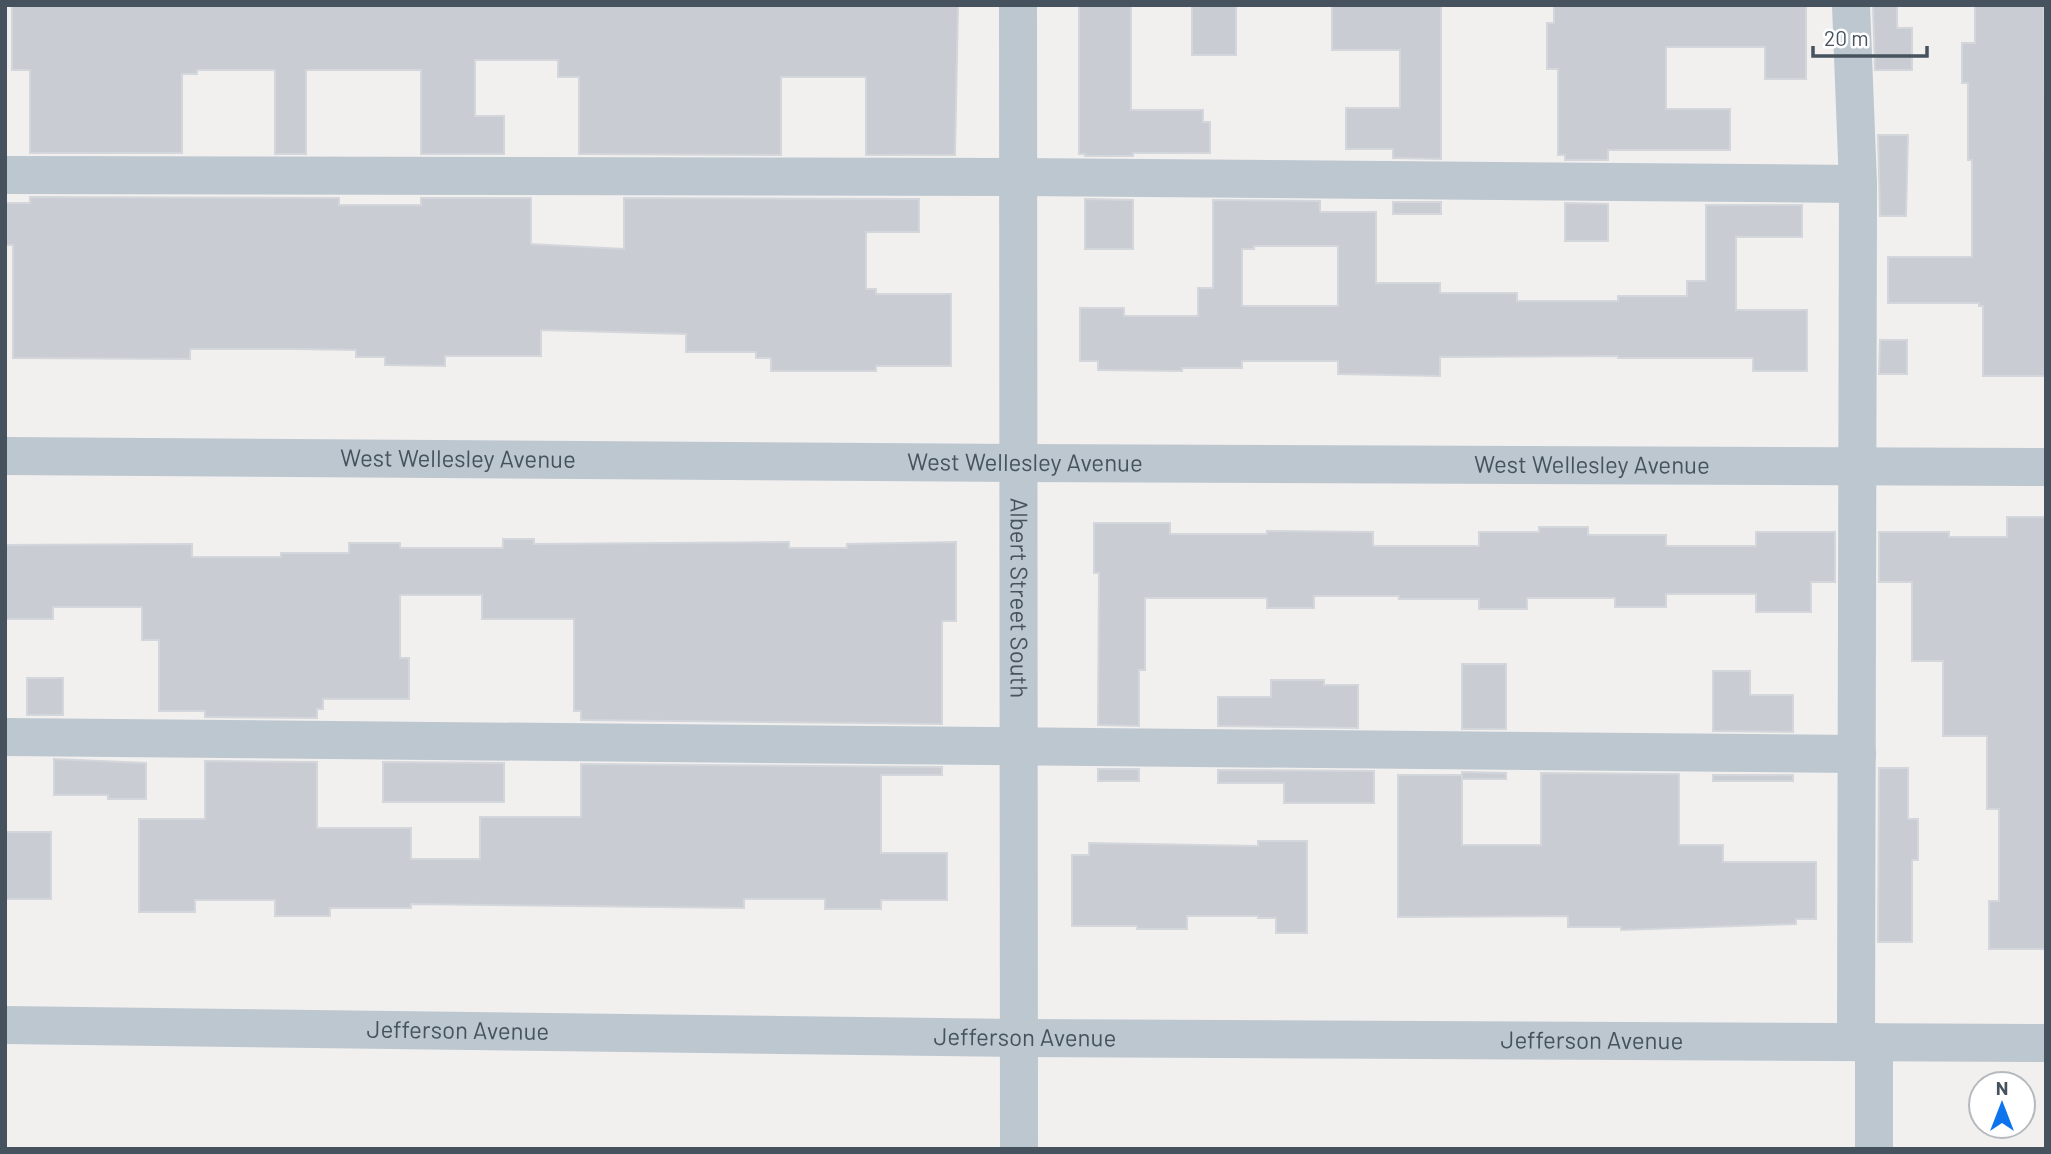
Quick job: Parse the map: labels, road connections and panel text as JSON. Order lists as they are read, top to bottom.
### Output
{
  "streets": {
    "street": ["West Wellesley Avenue", "Albert Street South", "Jefferson Avenue"]
  },
  "crossings": [
    ["West Wellesley Avenue", "Albert Street South"],
    ["Albert Street South", "Jefferson Avenue"]
  ],
  "scale_bar": "20 m",
  "north": "top"
}
